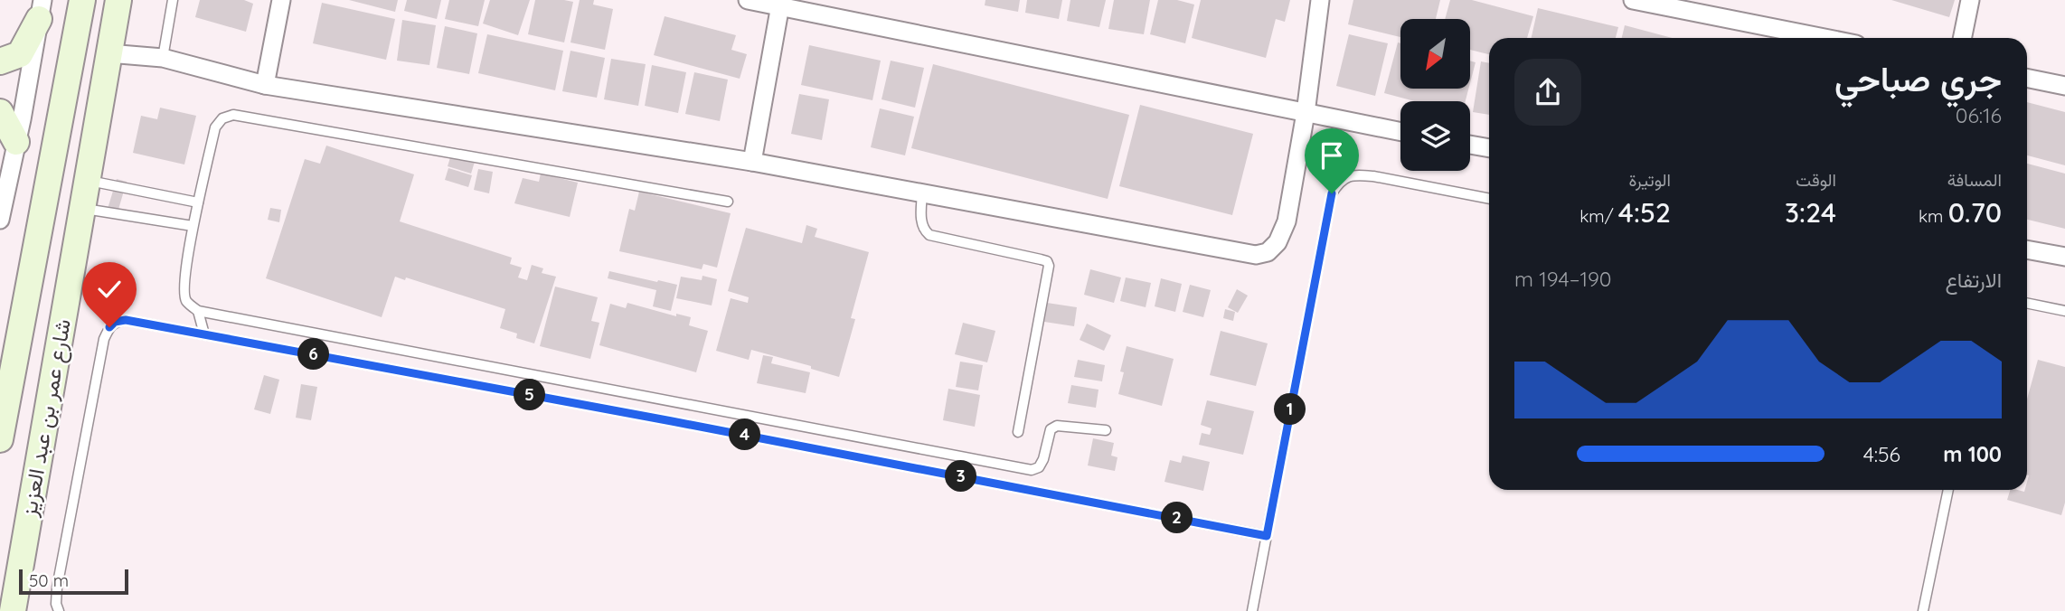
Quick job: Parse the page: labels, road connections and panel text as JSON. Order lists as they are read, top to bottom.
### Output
{
  "streets": {
    "main road": ["شارع عمر بن عبد العزيز"]
  },
  "scale_bar": "50 m",
  "north": "bottom left",
  "page": {
    "heading": ["جري صباحي", "06:16"],
    "stats": [
      ["المسافة", "0.70 km"],
      ["الوقت", "3:24"],
      ["الوتيرة", "4:52 /km"]
    ],
    "chart": ["الارتفاع", "190–194 m"],
    "pins": [
      "6",
      "5",
      "1",
      "4",
      "3",
      "2"
    ],
    "list": [
      {
        "name": "100 m",
        "note": "4:56"
      }
    ],
    "scale": "50 m"
  }
}
